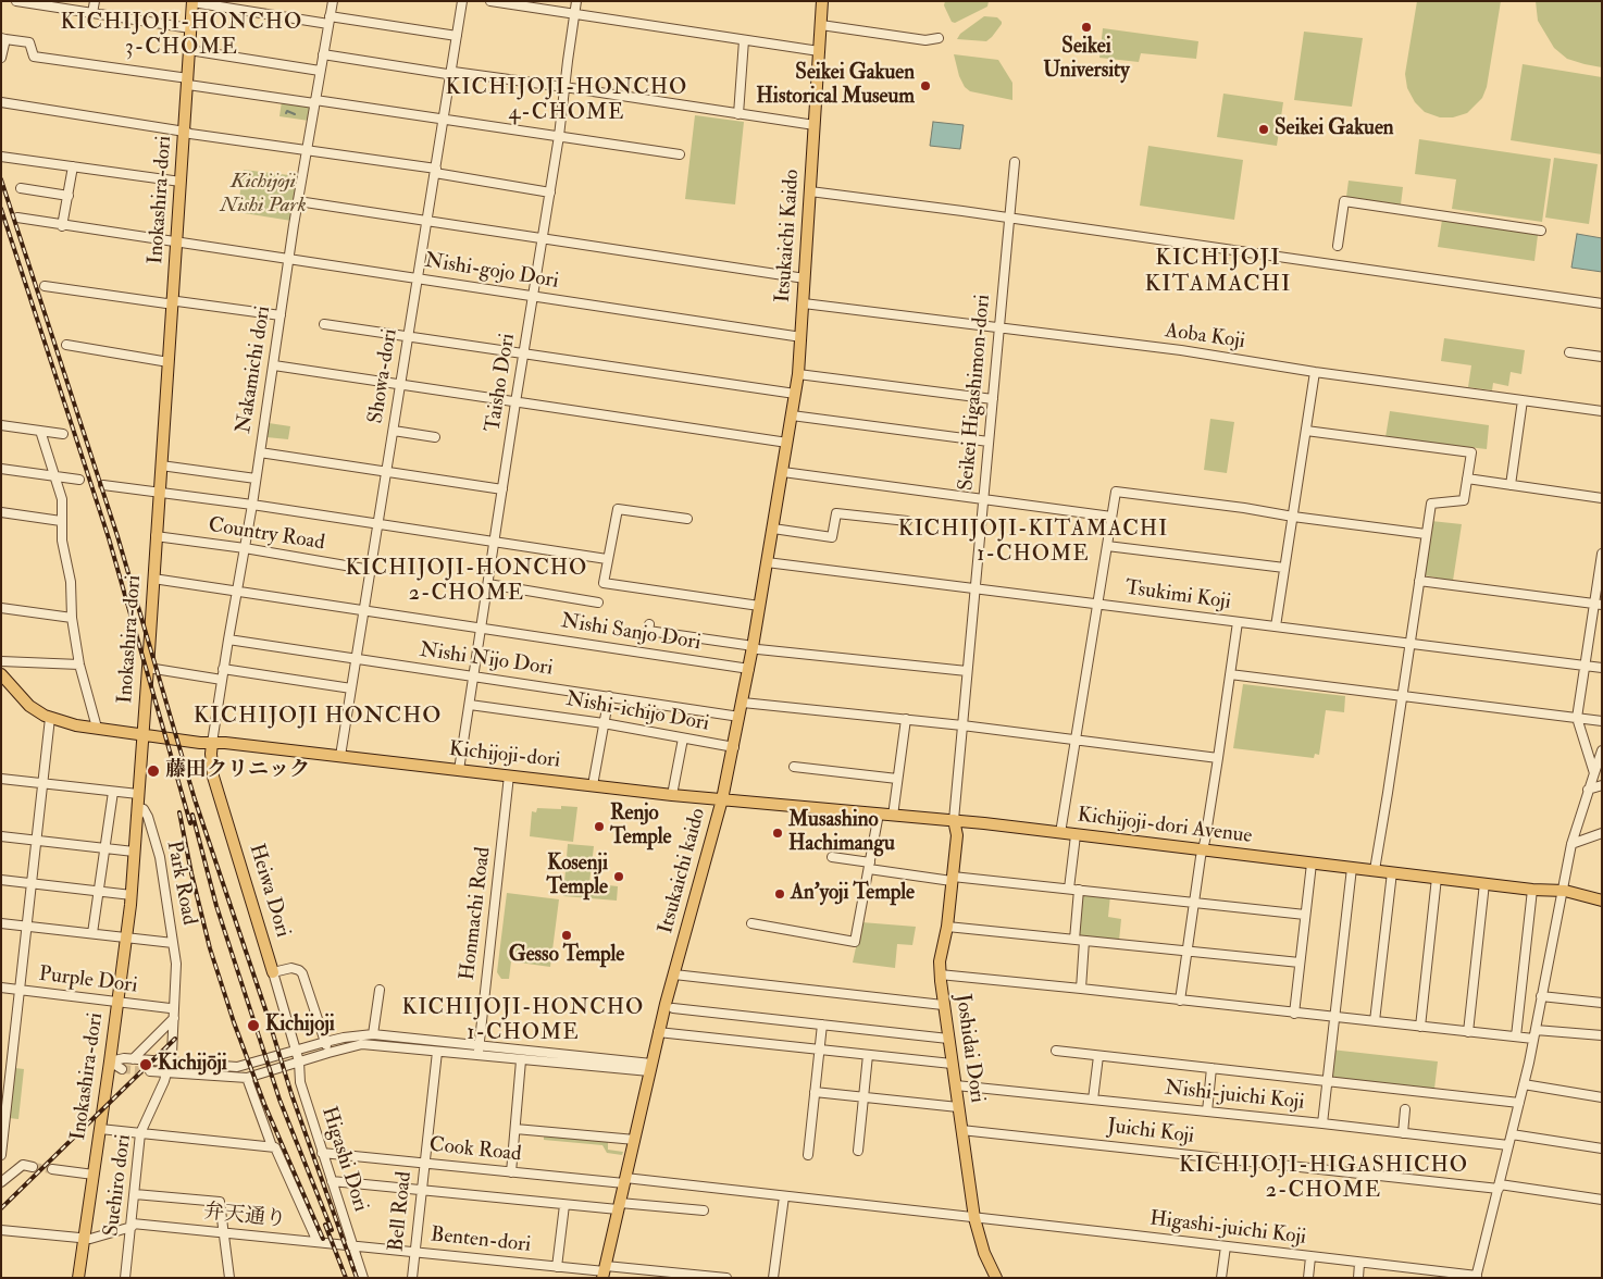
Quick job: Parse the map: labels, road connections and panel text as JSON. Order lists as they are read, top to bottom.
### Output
{
  "streets": {
    "main road": [
      "Inokashira-dori",
      "Itsukaichi Kaido",
      "Kichijoji-dori",
      "Kichijoji-dori Avenue",
      "Itsukaichi kaido",
      "Heiwa Dori",
      "Joshidai Dori"
    ],
    "street": [
      "Nishi-gojo Dori",
      "Aoba Koji",
      "Nakamichi dori",
      "Showa-dori",
      "Taisho Dori",
      "Seikei Higashimon-dori",
      "Country Road",
      "Tsukimi Koji",
      "Nishi Sanjo Dori",
      "Nishi Nijo Dori",
      "Nishi-ichijo Dori",
      "Park Road",
      "Honmachi Road",
      "Purple Dori",
      "Nishi-juichi Koji",
      "Juichi Koji",
      "Cook Road",
      "Higashi Dori",
      "Suehiro dori",
      "Bell Road",
      "弁天通り",
      "Higashi-juichi Koji",
      "Benten-dori"
    ]
  },
  "crossings": [
    ["Inokashira-dori", "Nishi-gojo Dori"],
    ["Inokashira-dori", "Country Road"],
    ["Inokashira-dori", "Nishi Sanjo Dori"],
    ["Inokashira-dori", "Kichijoji-dori"],
    ["Inokashira-dori", "Park Road"],
    ["Inokashira-dori", "Purple Dori"],
    ["Inokashira-dori", "弁天通り"],
    ["Itsukaichi Kaido", "Nishi-gojo Dori"],
    ["Itsukaichi Kaido", "Aoba Koji"],
    ["Itsukaichi Kaido", "Itsukaichi kaido"],
    ["Nishi-gojo Dori", "Nakamichi dori"],
    ["Nishi-gojo Dori", "Showa-dori"],
    ["Nishi-gojo Dori", "Taisho Dori"],
    ["Aoba Koji", "Seikei Higashimon-dori"],
    ["Nakamichi dori", "Country Road"],
    ["Nakamichi dori", "Nishi Sanjo Dori"],
    ["Nakamichi dori", "Nishi Nijo Dori"],
    ["Nakamichi dori", "Kichijoji-dori"],
    ["Nakamichi dori", "Heiwa Dori"],
    ["Showa-dori", "Country Road"],
    ["Showa-dori", "Nishi Sanjo Dori"],
    ["Showa-dori", "Nishi Nijo Dori"],
    ["Showa-dori", "Kichijoji-dori"],
    ["Taisho Dori", "Nishi Sanjo Dori"],
    ["Taisho Dori", "Nishi Nijo Dori"],
    ["Taisho Dori", "Nishi-ichijo Dori"],
    ["Taisho Dori", "Kichijoji-dori"],
    ["Seikei Higashimon-dori", "Tsukimi Koji"],
    ["Seikei Higashimon-dori", "Kichijoji-dori Avenue"],
    ["Seikei Higashimon-dori", "Joshidai Dori"],
    ["Tsukimi Koji", "Itsukaichi kaido"],
    ["Nishi Sanjo Dori", "Itsukaichi kaido"],
    ["Nishi Nijo Dori", "Itsukaichi kaido"],
    ["Nishi-ichijo Dori", "Itsukaichi kaido"],
    ["Kichijoji-dori", "Kichijoji-dori Avenue"],
    ["Kichijoji-dori", "Itsukaichi kaido"],
    ["Kichijoji-dori", "Heiwa Dori"],
    ["Kichijoji-dori", "Honmachi Road"],
    ["Kichijoji-dori Avenue", "Itsukaichi kaido"],
    ["Kichijoji-dori Avenue", "Joshidai Dori"],
    ["Itsukaichi kaido", "Cook Road"],
    ["Itsukaichi kaido", "Benten-dori"],
    ["Park Road", "Suehiro dori"],
    ["Heiwa Dori", "Higashi Dori"],
    ["Joshidai Dori", "Nishi-juichi Koji"],
    ["Joshidai Dori", "Juichi Koji"],
    ["Joshidai Dori", "Higashi-juichi Koji"],
    ["Cook Road", "Higashi Dori"],
    ["Cook Road", "Bell Road"],
    ["Cook Road", "Higashi-juichi Koji"],
    ["Higashi Dori", "弁天通り"],
    ["Higashi Dori", "Benten-dori"],
    ["Suehiro dori", "弁天通り"],
    ["Bell Road", "Benten-dori"],
    ["弁天通り", "Benten-dori"]
  ],
  "districts": [
    "KICHIJOJI-HONCHO 3-CHOME",
    "KICHIJOJI-HONCHO 4-CHOME",
    "KICHIJOJI KITAMACHI",
    "KICHIJOJI-KITAMACHI 1-CHOME",
    "KICHIJOJI-HONCHO 2-CHOME",
    "KICHIJOJI HONCHO",
    "KICHIJOJI-HONCHO 1-CHOME",
    "KICHIJOJI-HIGASHICHO 2-CHOME"
  ],
  "parks": ["Kichijoji Nishi Park"],
  "places": [
    "Seikei University",
    "Seikei Gakuen Historical Museum",
    "Seikei Gakuen",
    "藤田クリニック",
    "Renjo Temple",
    "Musashino Hachimangu",
    "Kosenji Temple",
    "An'yoji Temple",
    "Gesso Temple",
    "Kichijoji",
    "Kichijōji"
  ]
}
